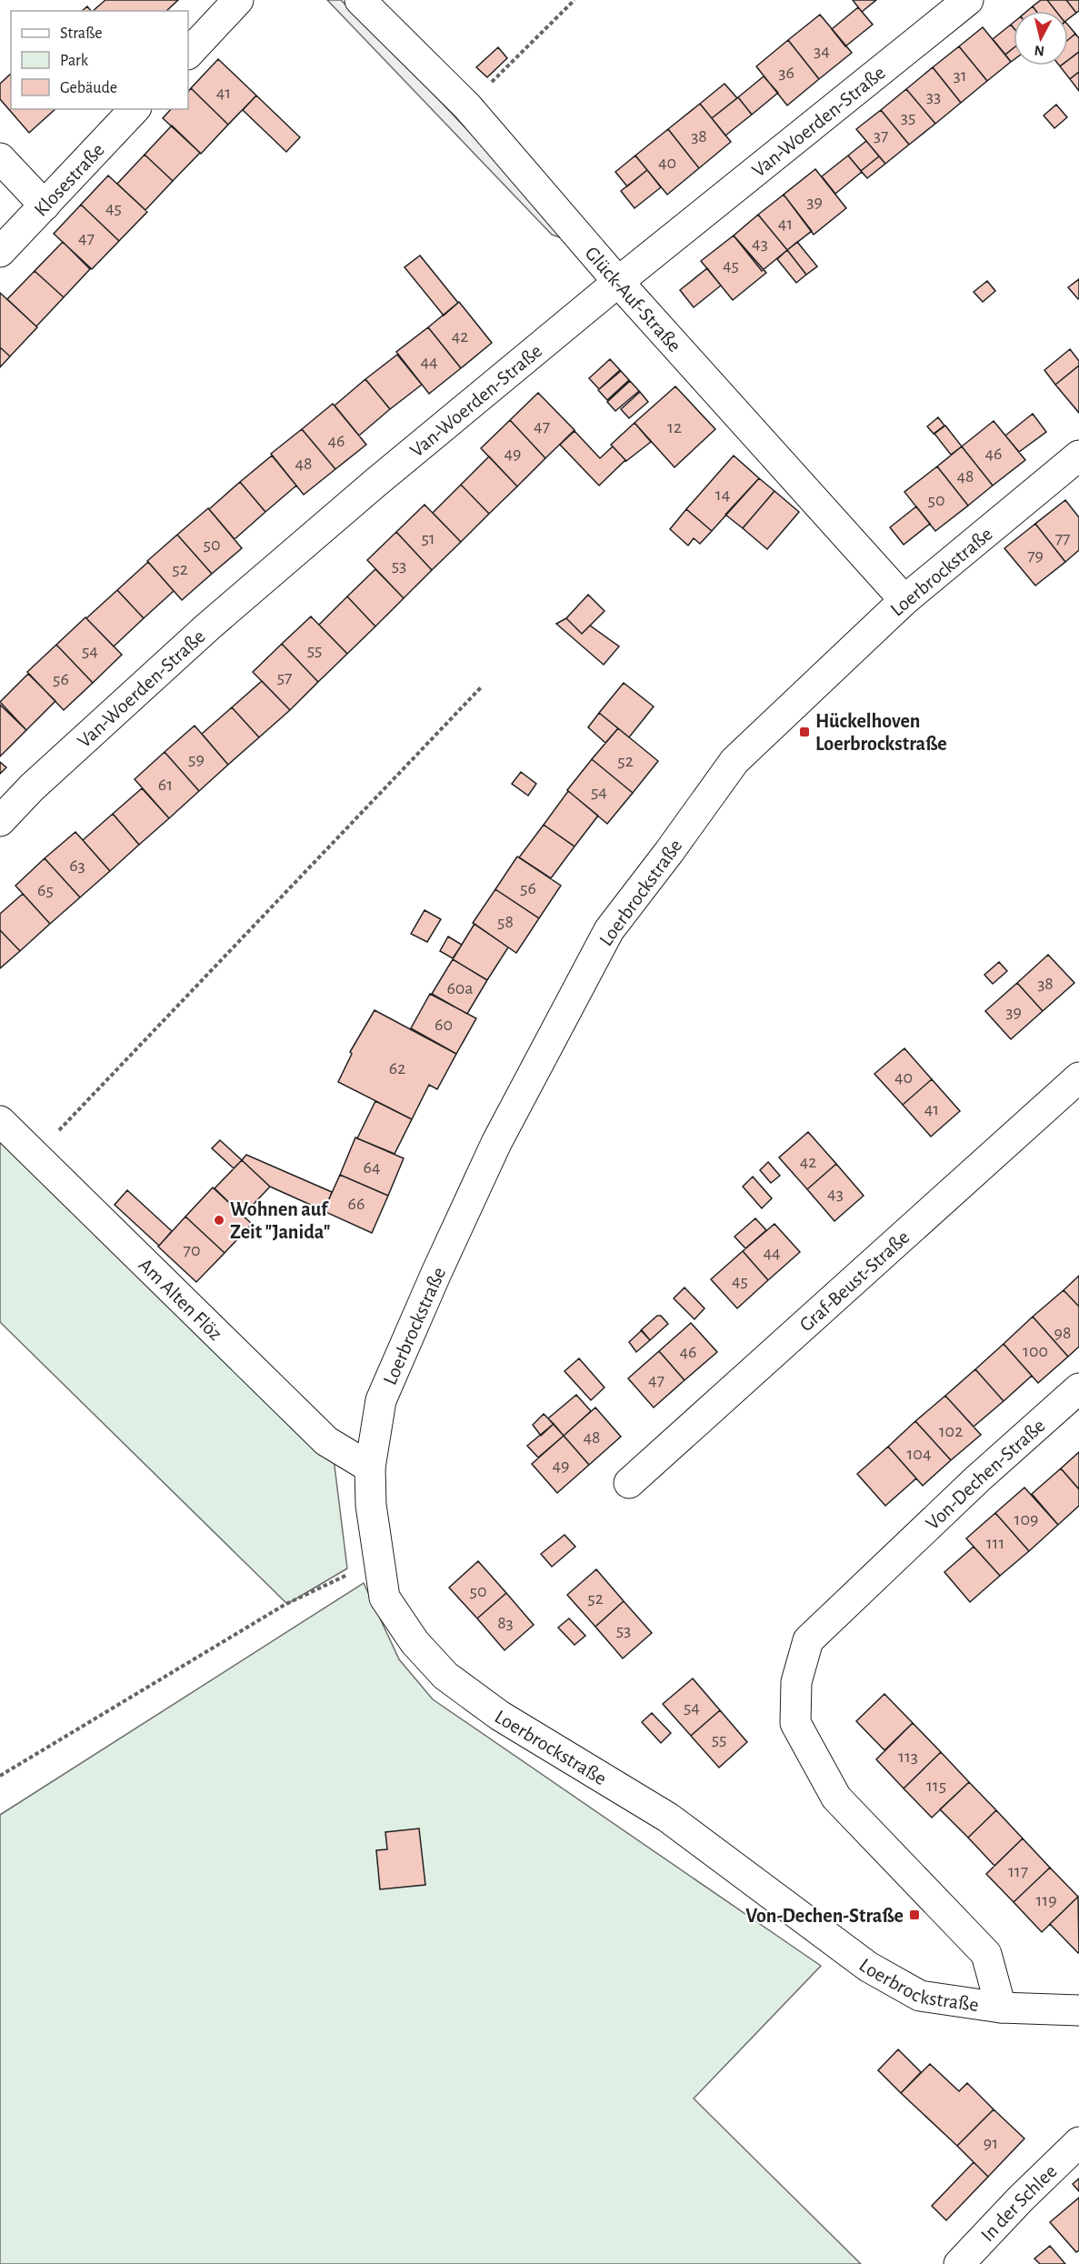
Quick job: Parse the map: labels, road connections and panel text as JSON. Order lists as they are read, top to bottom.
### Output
{
  "streets": {
    "street": [
      "Van-Woerden-Straße",
      "Klosestraße",
      "Glück-Auf-Straße",
      "Loerbrockstraße",
      "Graf-Beust-Straße",
      "Am Alten Flöz",
      "Von-Dechen-Straße",
      "In der Schlee"
    ]
  },
  "crossings": [
    ["Van-Woerden-Straße", "Glück-Auf-Straße"],
    ["Glück-Auf-Straße", "Loerbrockstraße"],
    ["Loerbrockstraße", "Am Alten Flöz"],
    ["Loerbrockstraße", "Von-Dechen-Straße"]
  ],
  "places": {
    "transit": ["Hückelhoven Loerbrockstraße", "Von-Dechen-Straße"],
    "other": ["Wohnen auf Zeit \"Janida\""]
  },
  "house_numbers": [
    "34",
    "36",
    "31",
    "41",
    "33",
    "35",
    "37",
    "38",
    "40",
    "39",
    "45",
    "41",
    "47",
    "43",
    "45",
    "42",
    "44",
    "47",
    "12",
    "46",
    "49",
    "46",
    "48",
    "48",
    "14",
    "50",
    "51",
    "77",
    "50",
    "79",
    "53",
    "52",
    "55",
    "54",
    "57",
    "56",
    "59",
    "52",
    "61",
    "54",
    "63",
    "56",
    "65",
    "58",
    "38",
    "60a",
    "39",
    "60",
    "62",
    "40",
    "41",
    "42",
    "64",
    "43",
    "66",
    "70",
    "44",
    "45",
    "98",
    "100",
    "46",
    "47",
    "102",
    "48",
    "104",
    "49",
    "109",
    "111",
    "50",
    "52",
    "83",
    "53",
    "54",
    "55",
    "113",
    "115",
    "117",
    "119",
    "91"
  ],
  "legend": ["Straße", "Park", "Gebäude"],
  "north": "bottom"
}
